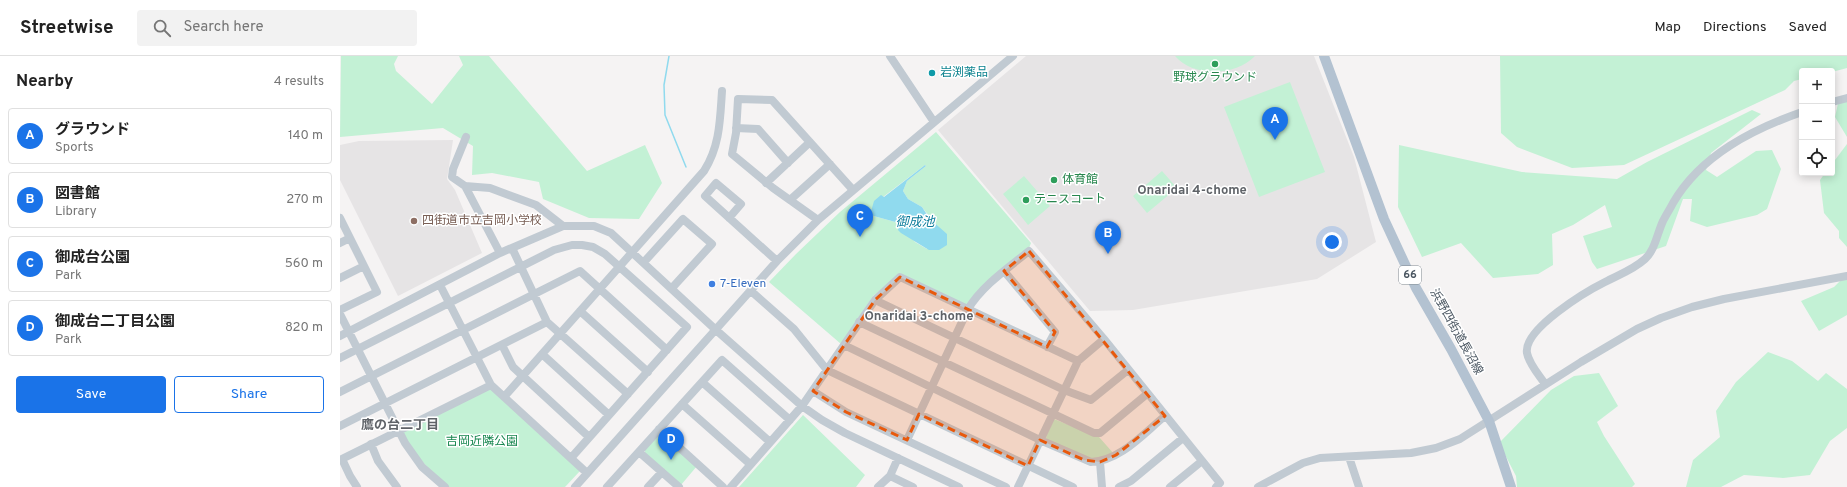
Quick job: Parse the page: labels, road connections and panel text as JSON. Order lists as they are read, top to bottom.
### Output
{
  "streets": {
    "main road": ["66", "浜野四街道長沼線"]
  },
  "districts": ["Onaridai 4-chome", "Onaridai 3-chome", "鷹の台二丁目"],
  "water": ["御成池"],
  "parks": ["吉岡近隣公園"],
  "places": [
    "野球グラウンド",
    "岩渕薬品",
    "体育館",
    "テニスコート",
    "四街道市立吉岡小学校",
    "7-Eleven"
  ],
  "page": {
    "header": "Streetwise",
    "search": "Search here",
    "nav": ["Map", "Directions", "Saved"],
    "heading": ["Nearby", "4 results"],
    "map_buttons": ["+", "−"],
    "pins": [
      "A",
      "C",
      "B",
      "D"
    ],
    "list": [
      {
        "mark": "A",
        "name": "グラウンド",
        "note": "Sports",
        "value": "140 m"
      },
      {
        "mark": "B",
        "name": "図書館",
        "note": "Library",
        "value": "270 m"
      },
      {
        "mark": "C",
        "name": "御成台公園",
        "note": "Park",
        "value": "560 m"
      },
      {
        "mark": "D",
        "name": "御成台二丁目公園",
        "note": "Park",
        "value": "820 m"
      }
    ],
    "buttons": ["Save", "Share"]
  }
}
